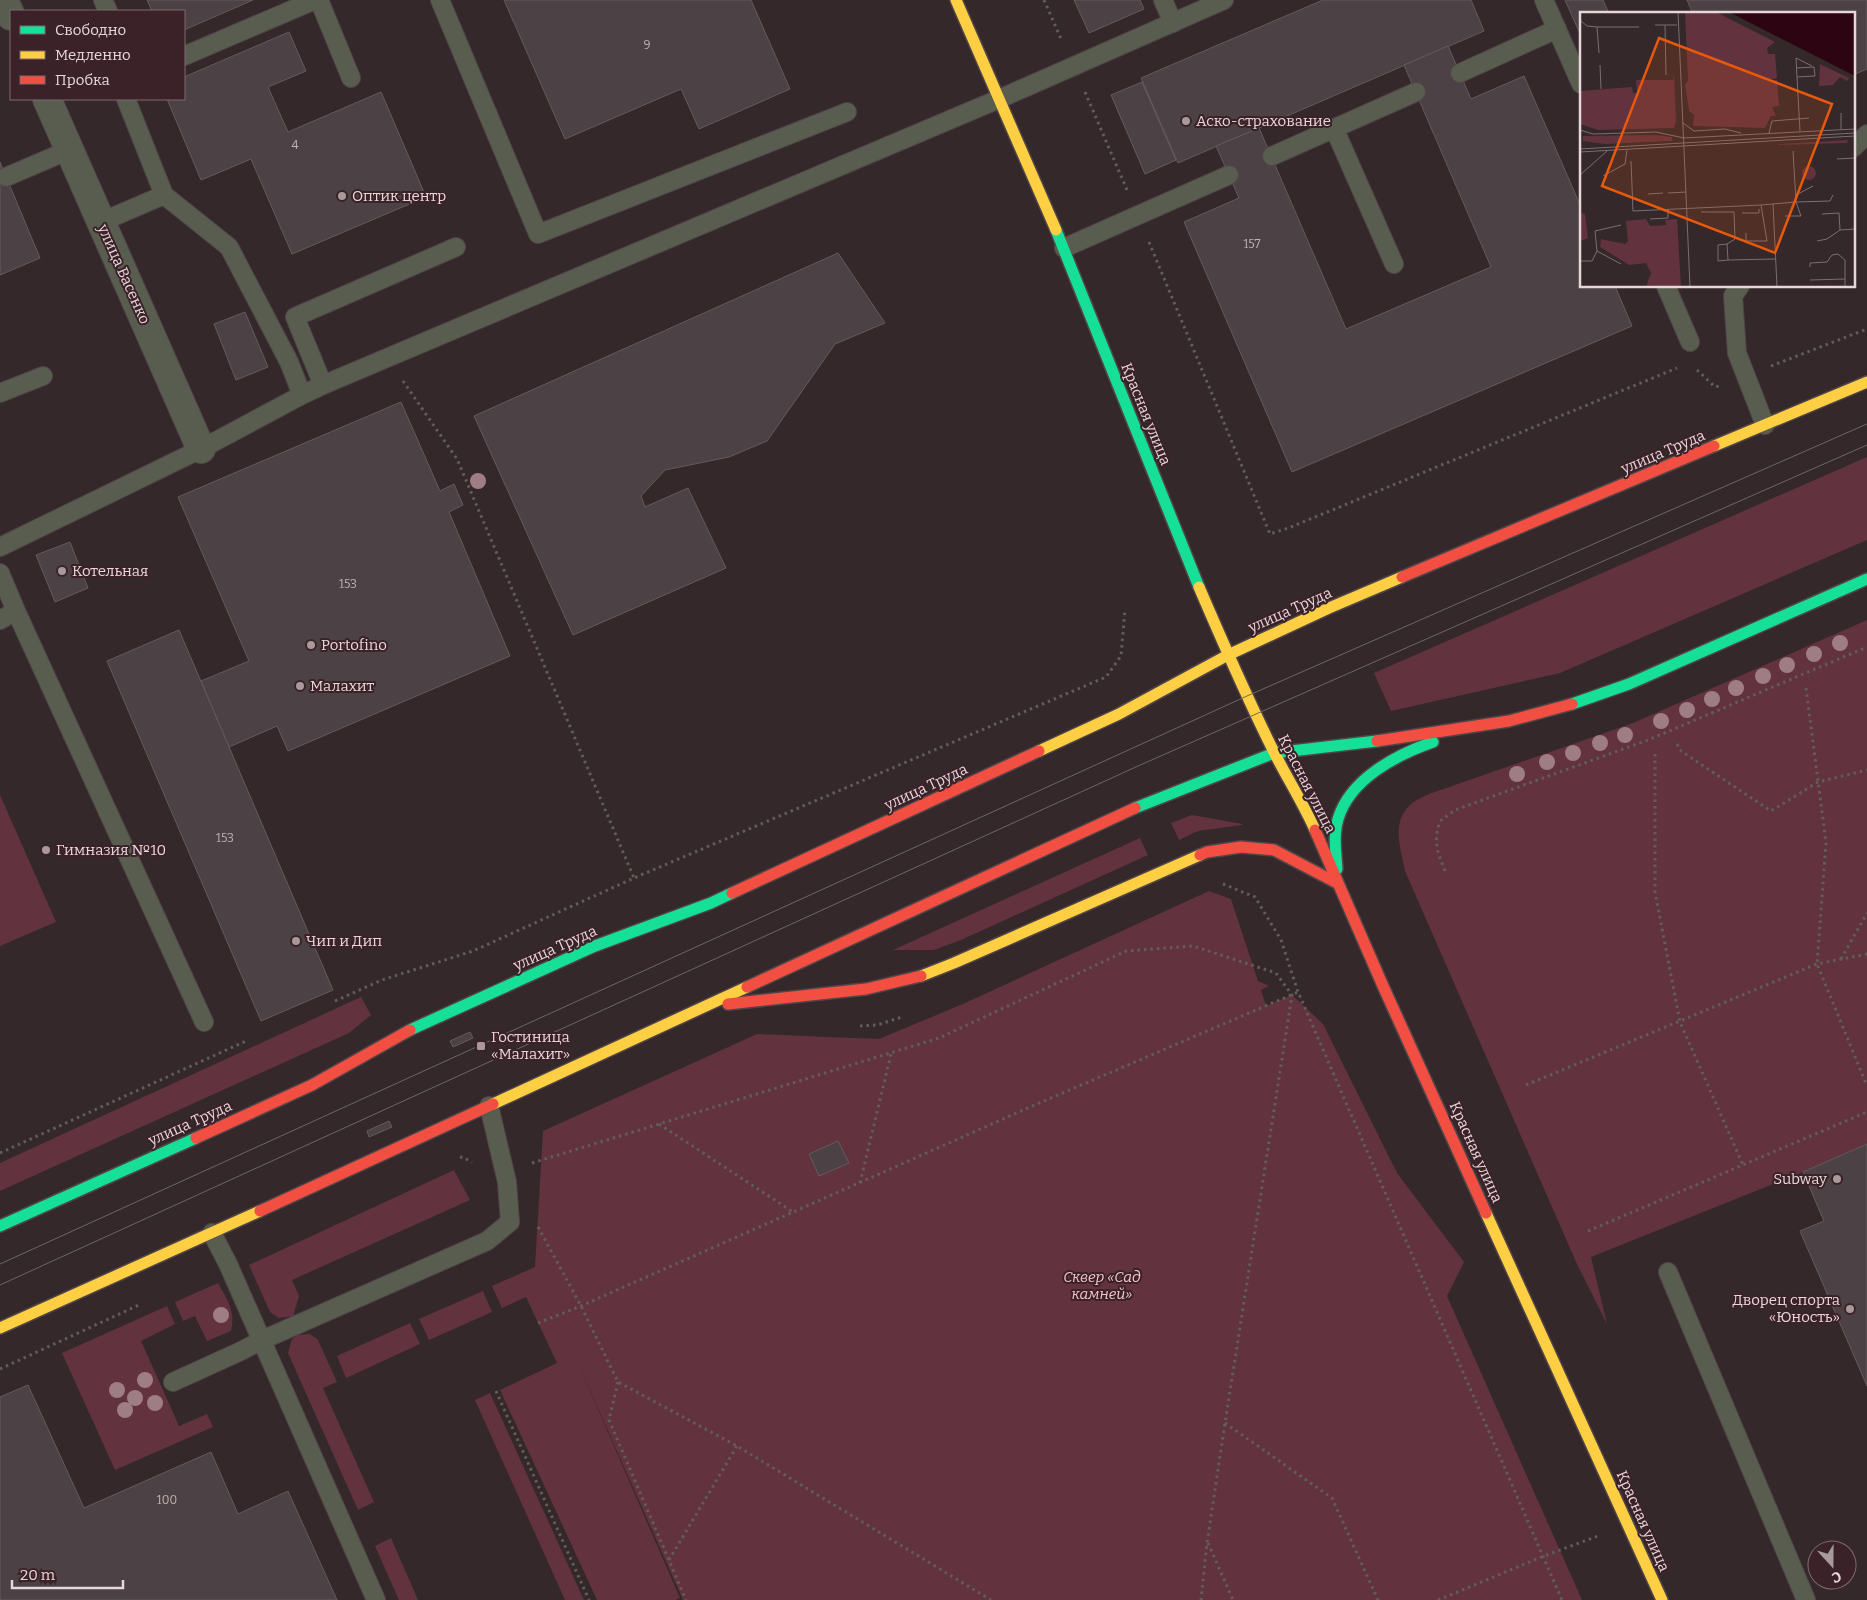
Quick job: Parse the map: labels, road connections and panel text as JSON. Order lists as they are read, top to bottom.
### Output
{
  "streets": {
    "main road": ["Красная улица", "улица Труда"],
    "street": ["улица Васенко"]
  },
  "crossings": [
    ["Красная улица", "улица Труда"]
  ],
  "parks": ["Сквер «Сад камней»"],
  "places": {
    "other": [
      "Аско-страхование",
      "Оптик центр",
      "Котельная",
      "Portofino",
      "Малахит",
      "Гимназия №10",
      "Чип и Дип",
      "Subway",
      "Дворец спорта «Юность»"
    ],
    "transit": ["Гостиница «Малахит»"]
  },
  "house_numbers": [
    "9",
    "4",
    "157",
    "153",
    "153",
    "100"
  ],
  "legend": ["Свободно", "Медленно", "Пробка"],
  "scale_bar": "20 m",
  "north": "bottom"
}
